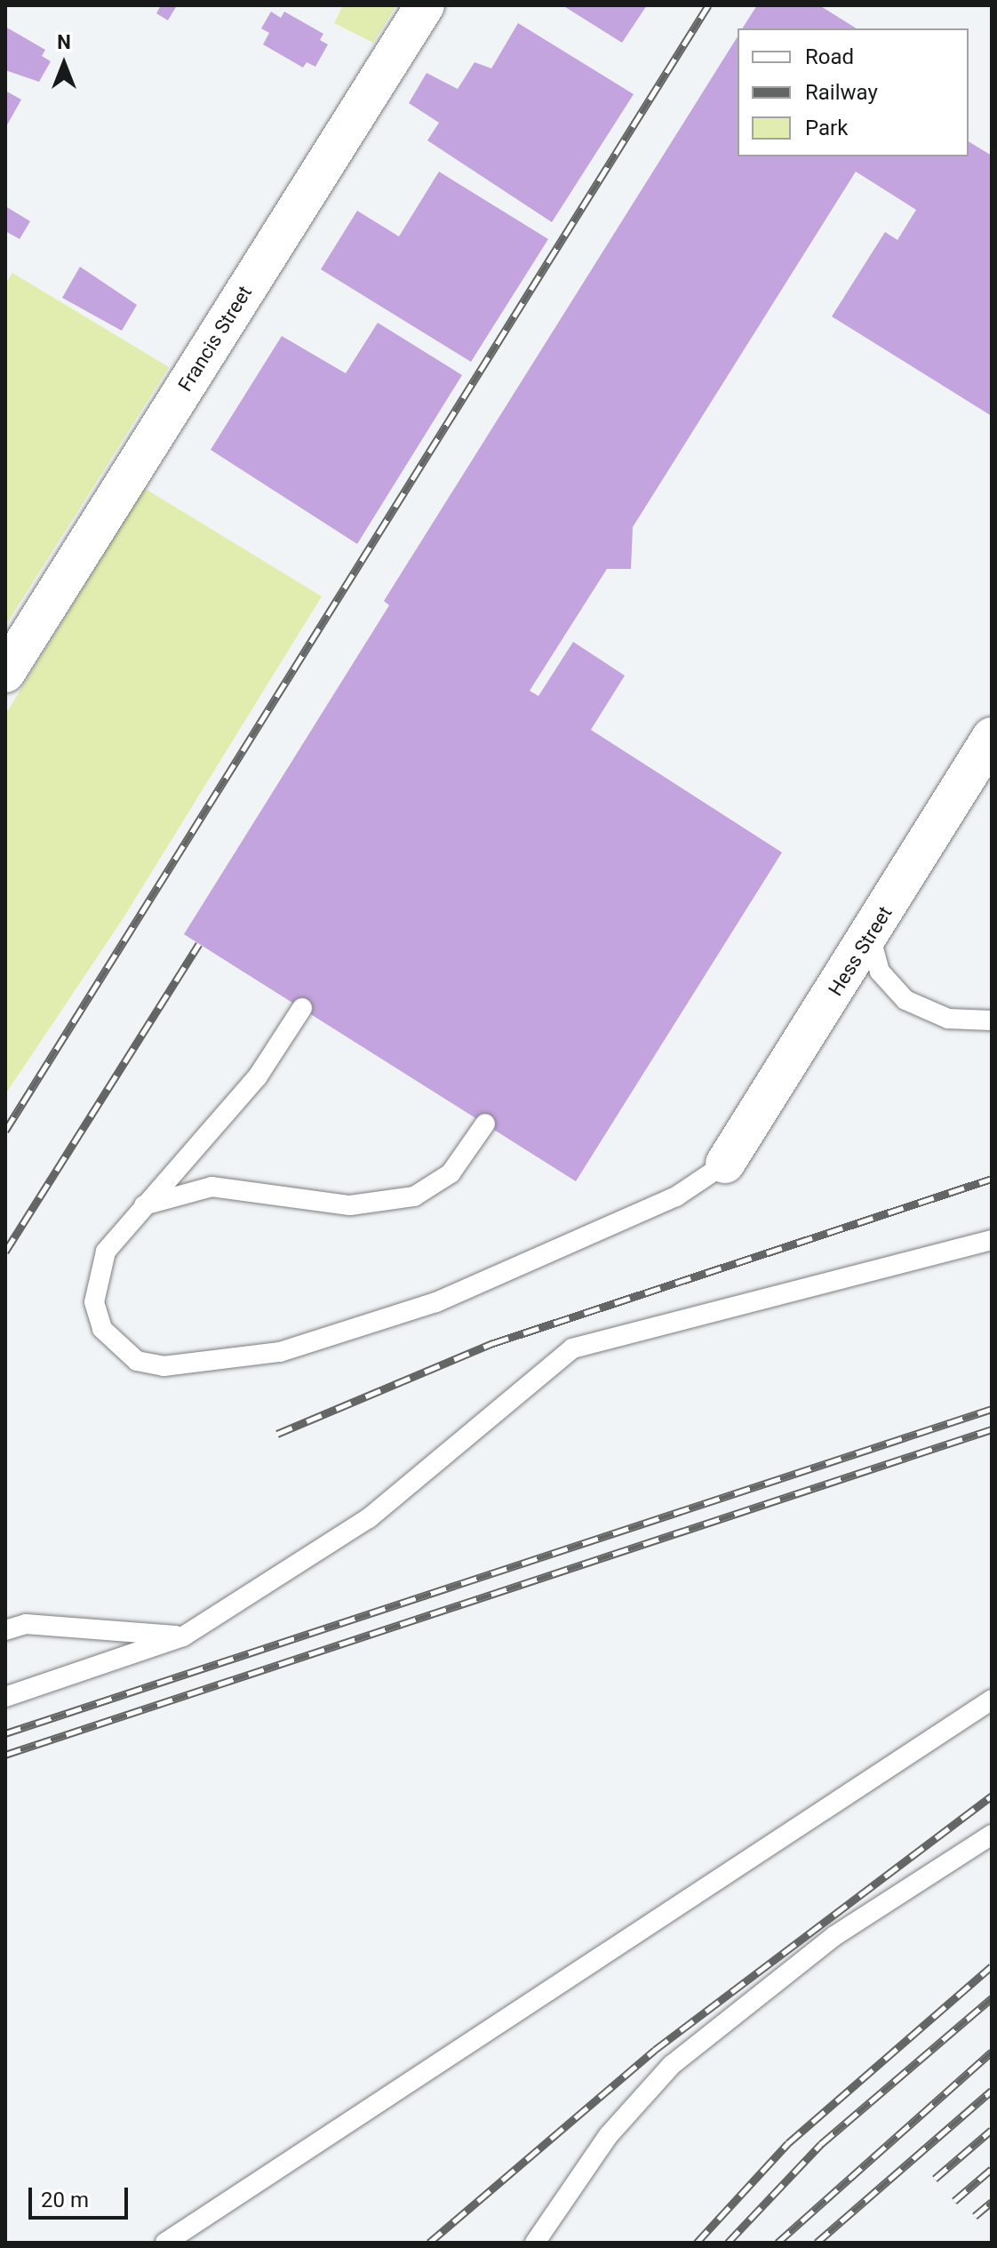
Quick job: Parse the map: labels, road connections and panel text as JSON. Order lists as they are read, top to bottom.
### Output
{
  "streets": {
    "street": ["Francis Street", "Hess Street"]
  },
  "legend": ["Road", "Railway", "Park"],
  "scale_bar": "20 m",
  "north": "top"
}
